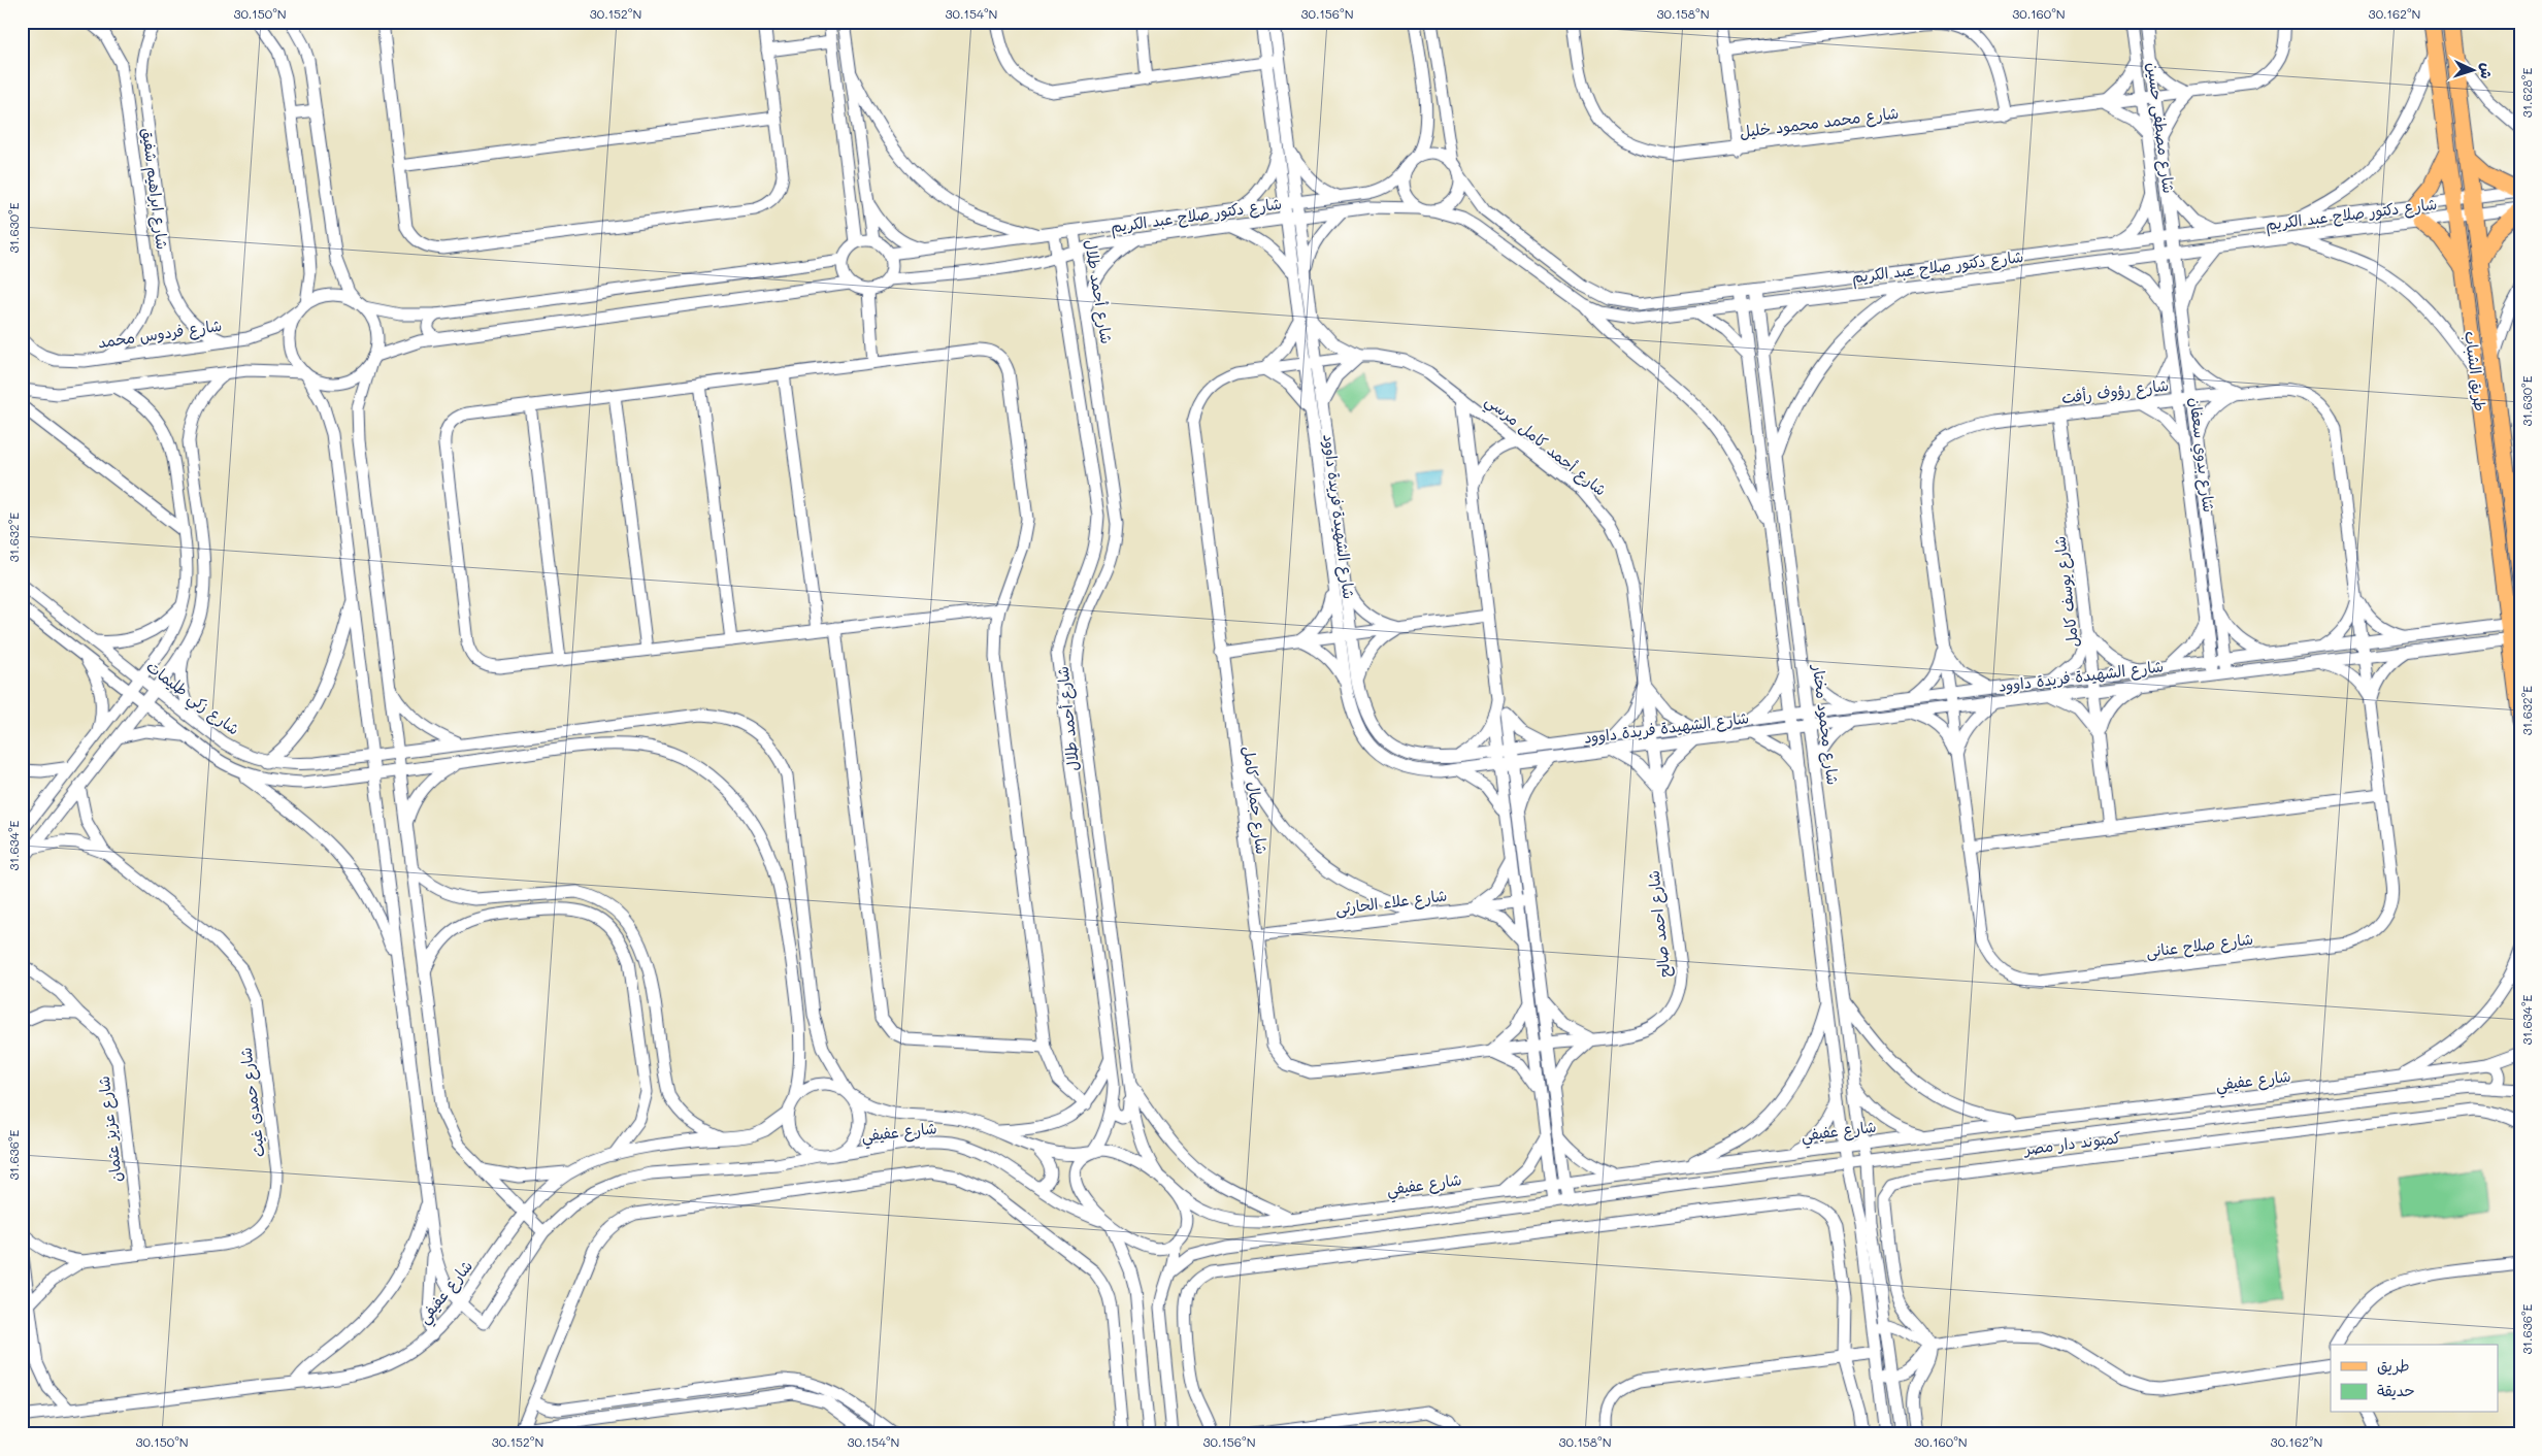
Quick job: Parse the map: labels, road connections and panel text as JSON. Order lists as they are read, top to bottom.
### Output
{
  "streets": {
    "main road": ["طريق الشباب"],
    "street": [
      "شارع محمد محمود خليل",
      "شارع مصطفى حسين",
      "شارع ابراهيم شفيق",
      "شارع دكتور صلاح عبد الكريم",
      "شارع أحمد طلال",
      "شارع فردوس محمد",
      "شارع رؤوف رأفت",
      "شارع أحمد كامل مرسي",
      "شارع بدوي سعفان",
      "شارع الشهيدة فريدة داوود",
      "شارع يوسف كامل",
      "شارع زكي طليمات",
      "شارع محمود مختار",
      "شارع جمال كامل",
      "شارع علاء الحارثى",
      "شارع احمد صالح",
      "شارع صلاح عنانى",
      "شارع عفيفي",
      "شارع حمدى غيث",
      "شارع عزيز عثمان",
      "كمبوند دار مصر"
    ]
  },
  "crossings": [
    ["شارع محمد محمود خليل", "شارع مصطفى حسين"],
    ["شارع مصطفى حسين", "شارع دكتور صلاح عبد الكريم"],
    ["شارع مصطفى حسين", "شارع بدوي سعفان"],
    ["شارع ابراهيم شفيق", "شارع فردوس محمد"],
    ["شارع دكتور صلاح عبد الكريم", "شارع أحمد طلال"],
    ["شارع دكتور صلاح عبد الكريم", "طريق الشباب"],
    ["شارع دكتور صلاح عبد الكريم", "شارع بدوي سعفان"],
    ["شارع دكتور صلاح عبد الكريم", "شارع الشهيدة فريدة داوود"],
    ["شارع دكتور صلاح عبد الكريم", "شارع محمود مختار"],
    ["شارع أحمد طلال", "شارع عفيفي"],
    ["طريق الشباب", "شارع الشهيدة فريدة داوود"],
    ["شارع رؤوف رأفت", "شارع بدوي سعفان"],
    ["شارع رؤوف رأفت", "شارع الشهيدة فريدة داوود"],
    ["شارع رؤوف رأفت", "شارع يوسف كامل"],
    ["شارع رؤوف رأفت", "شارع صلاح عنانى"],
    ["شارع أحمد كامل مرسي", "شارع الشهيدة فريدة داوود"],
    ["شارع أحمد كامل مرسي", "شارع جمال كامل"],
    ["شارع أحمد كامل مرسي", "شارع احمد صالح"],
    ["شارع بدوي سعفان", "شارع الشهيدة فريدة داوود"],
    ["شارع الشهيدة فريدة داوود", "شارع يوسف كامل"],
    ["شارع الشهيدة فريدة داوود", "شارع محمود مختار"],
    ["شارع الشهيدة فريدة داوود", "شارع جمال كامل"],
    ["شارع الشهيدة فريدة داوود", "شارع احمد صالح"],
    ["شارع الشهيدة فريدة داوود", "شارع صلاح عنانى"],
    ["شارع يوسف كامل", "شارع صلاح عنانى"],
    ["شارع زكي طليمات", "شارع عفيفي"],
    ["شارع محمود مختار", "شارع عفيفي"],
    ["شارع جمال كامل", "شارع علاء الحارثى"],
    ["شارع جمال كامل", "شارع احمد صالح"],
    ["شارع حمدى غيث", "شارع عزيز عثمان"]
  ],
  "legend": ["طريق", "حديقة"],
  "north": "right",
  "coordinates": [
    "30.150°N",
    "30.152°N",
    "30.154°N",
    "30.156°N",
    "30.158°N",
    "30.160°N",
    "30.162°N",
    "31.628°E",
    "31.630°E",
    "31.632°E",
    "31.634°E",
    "31.636°E"
  ]
}
